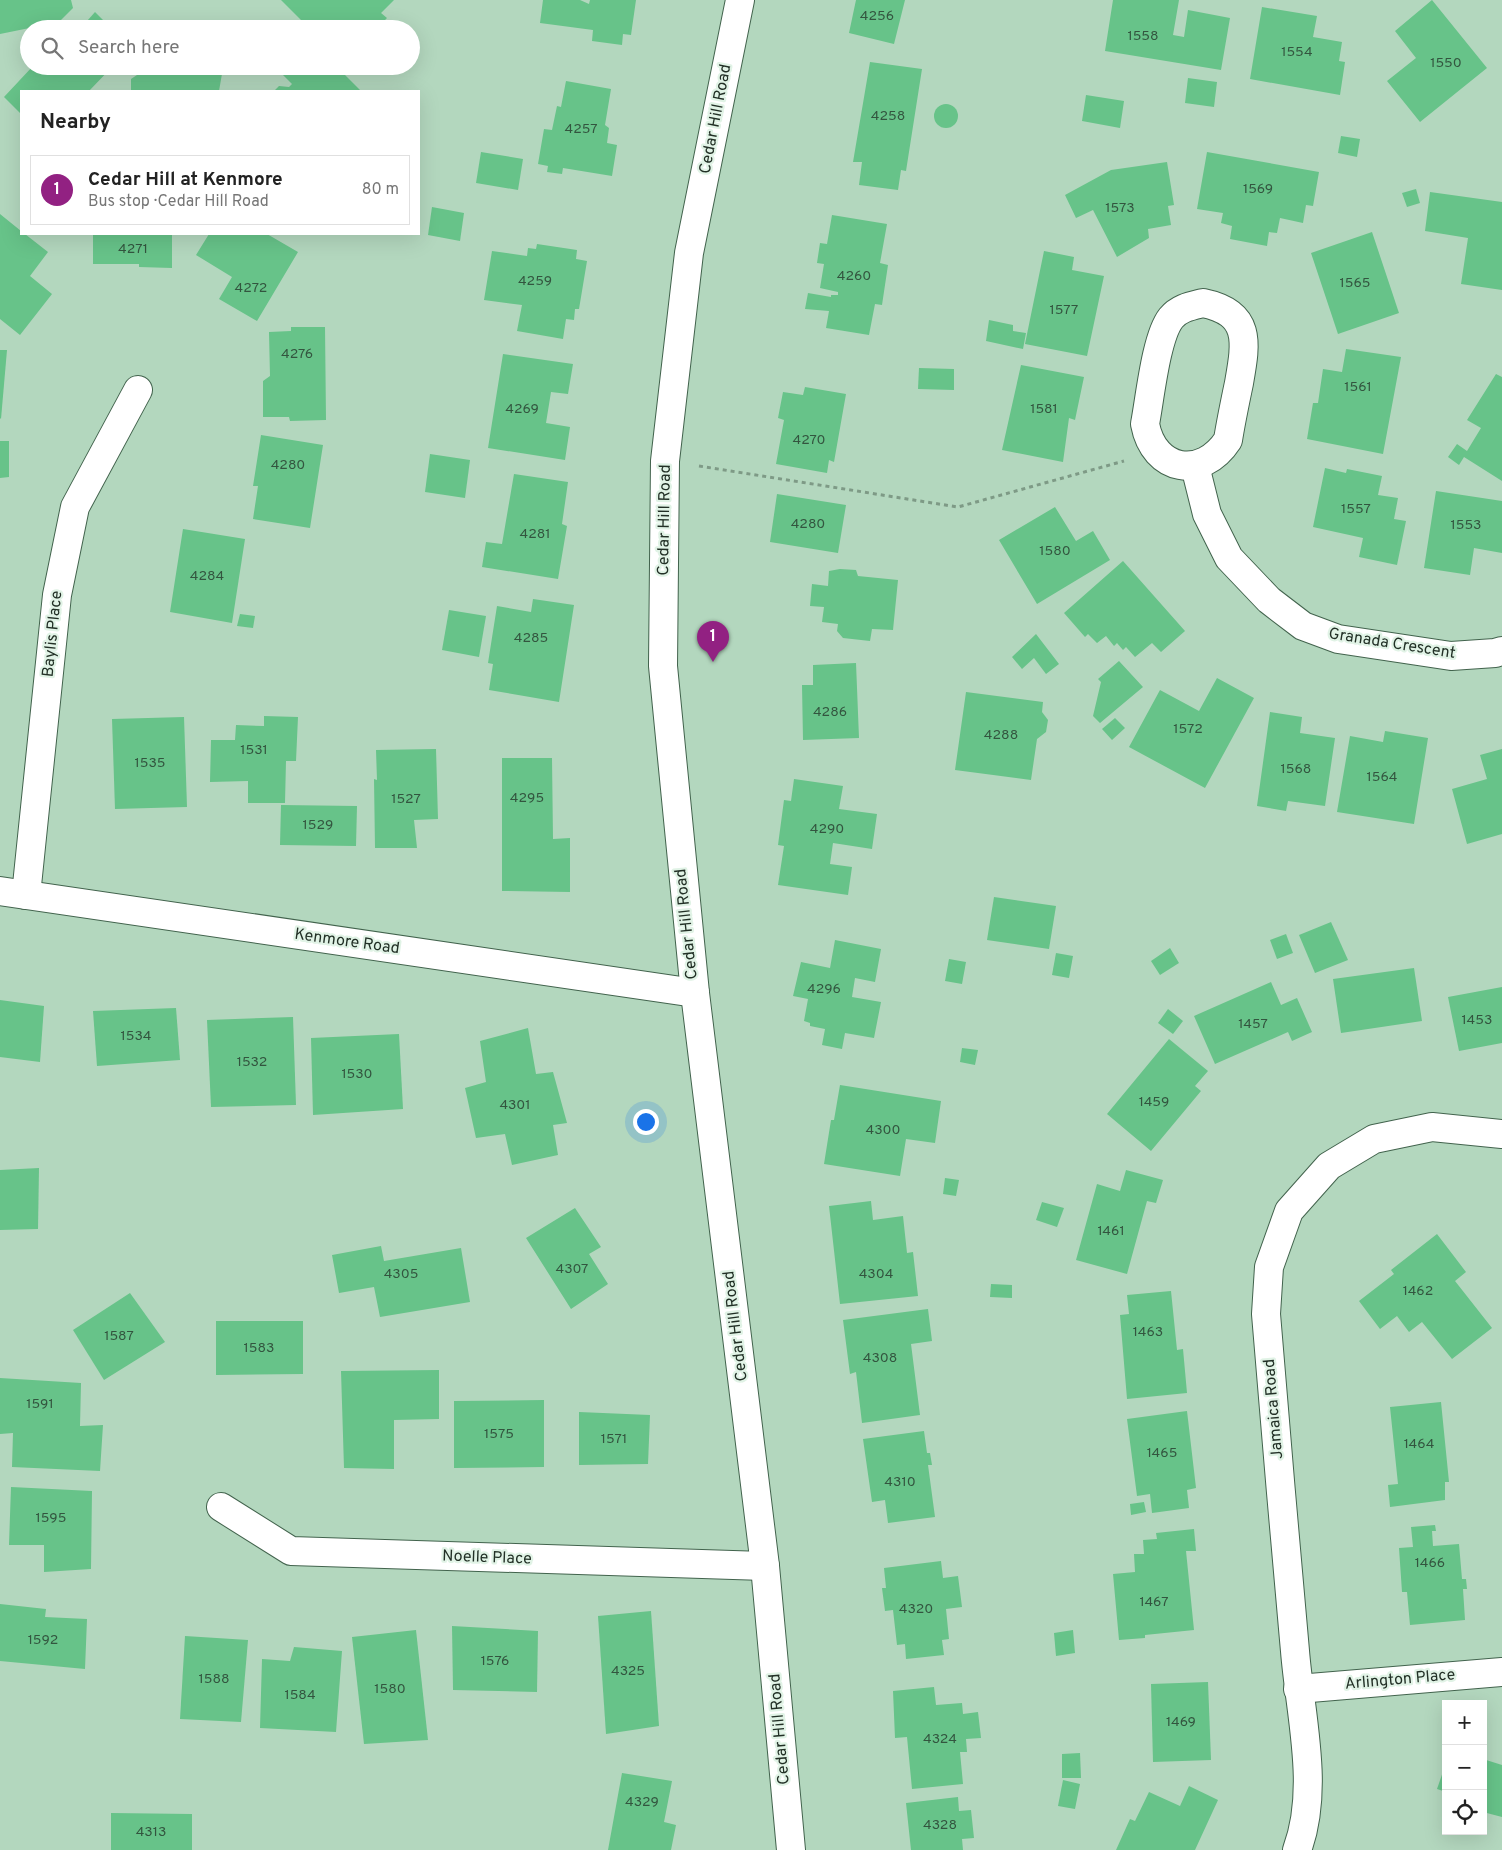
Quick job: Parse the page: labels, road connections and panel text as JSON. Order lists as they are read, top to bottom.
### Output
{
  "streets": {
    "street": [
      "Cedar Hill Road",
      "Baylis Place",
      "Granada Crescent",
      "Kenmore Road",
      "Jamaica Road",
      "Noelle Place",
      "Arlington Place"
    ]
  },
  "crossings": [
    ["Cedar Hill Road", "Kenmore Road"],
    ["Cedar Hill Road", "Noelle Place"],
    ["Baylis Place", "Kenmore Road"],
    ["Jamaica Road", "Arlington Place"]
  ],
  "house_numbers": [
    "4256",
    "1558",
    "1554",
    "1550",
    "4258",
    "4257",
    "1569",
    "1573",
    "4271",
    "4260",
    "4259",
    "1565",
    "4272",
    "1577",
    "4276",
    "1561",
    "4269",
    "1581",
    "4270",
    "4280",
    "1557",
    "4280",
    "1553",
    "4281",
    "1580",
    "4284",
    "4285",
    "4286",
    "1572",
    "4288",
    "1531",
    "1535",
    "1568",
    "1564",
    "4295",
    "1527",
    "1529",
    "4290",
    "4296",
    "1453",
    "1457",
    "1534",
    "1532",
    "1530",
    "1459",
    "4301",
    "4300",
    "1461",
    "4307",
    "4305",
    "4304",
    "1462",
    "1463",
    "1587",
    "1583",
    "4308",
    "1591",
    "1575",
    "1571",
    "1464",
    "1465",
    "4310",
    "1595",
    "1466",
    "1467",
    "4320",
    "1592",
    "1576",
    "4325",
    "1588",
    "1580",
    "1584",
    "1469",
    "4324",
    "4329",
    "4328",
    "4313"
  ],
  "page": {
    "search": "Search here",
    "heading": "Nearby",
    "list": [
      {
        "mark": "1",
        "name": "Cedar Hill at Kenmore",
        "note": "Bus stop · Cedar Hill Road",
        "value": "80 m"
      }
    ],
    "pins": "1",
    "map_buttons": ["+", "−"]
  }
}
